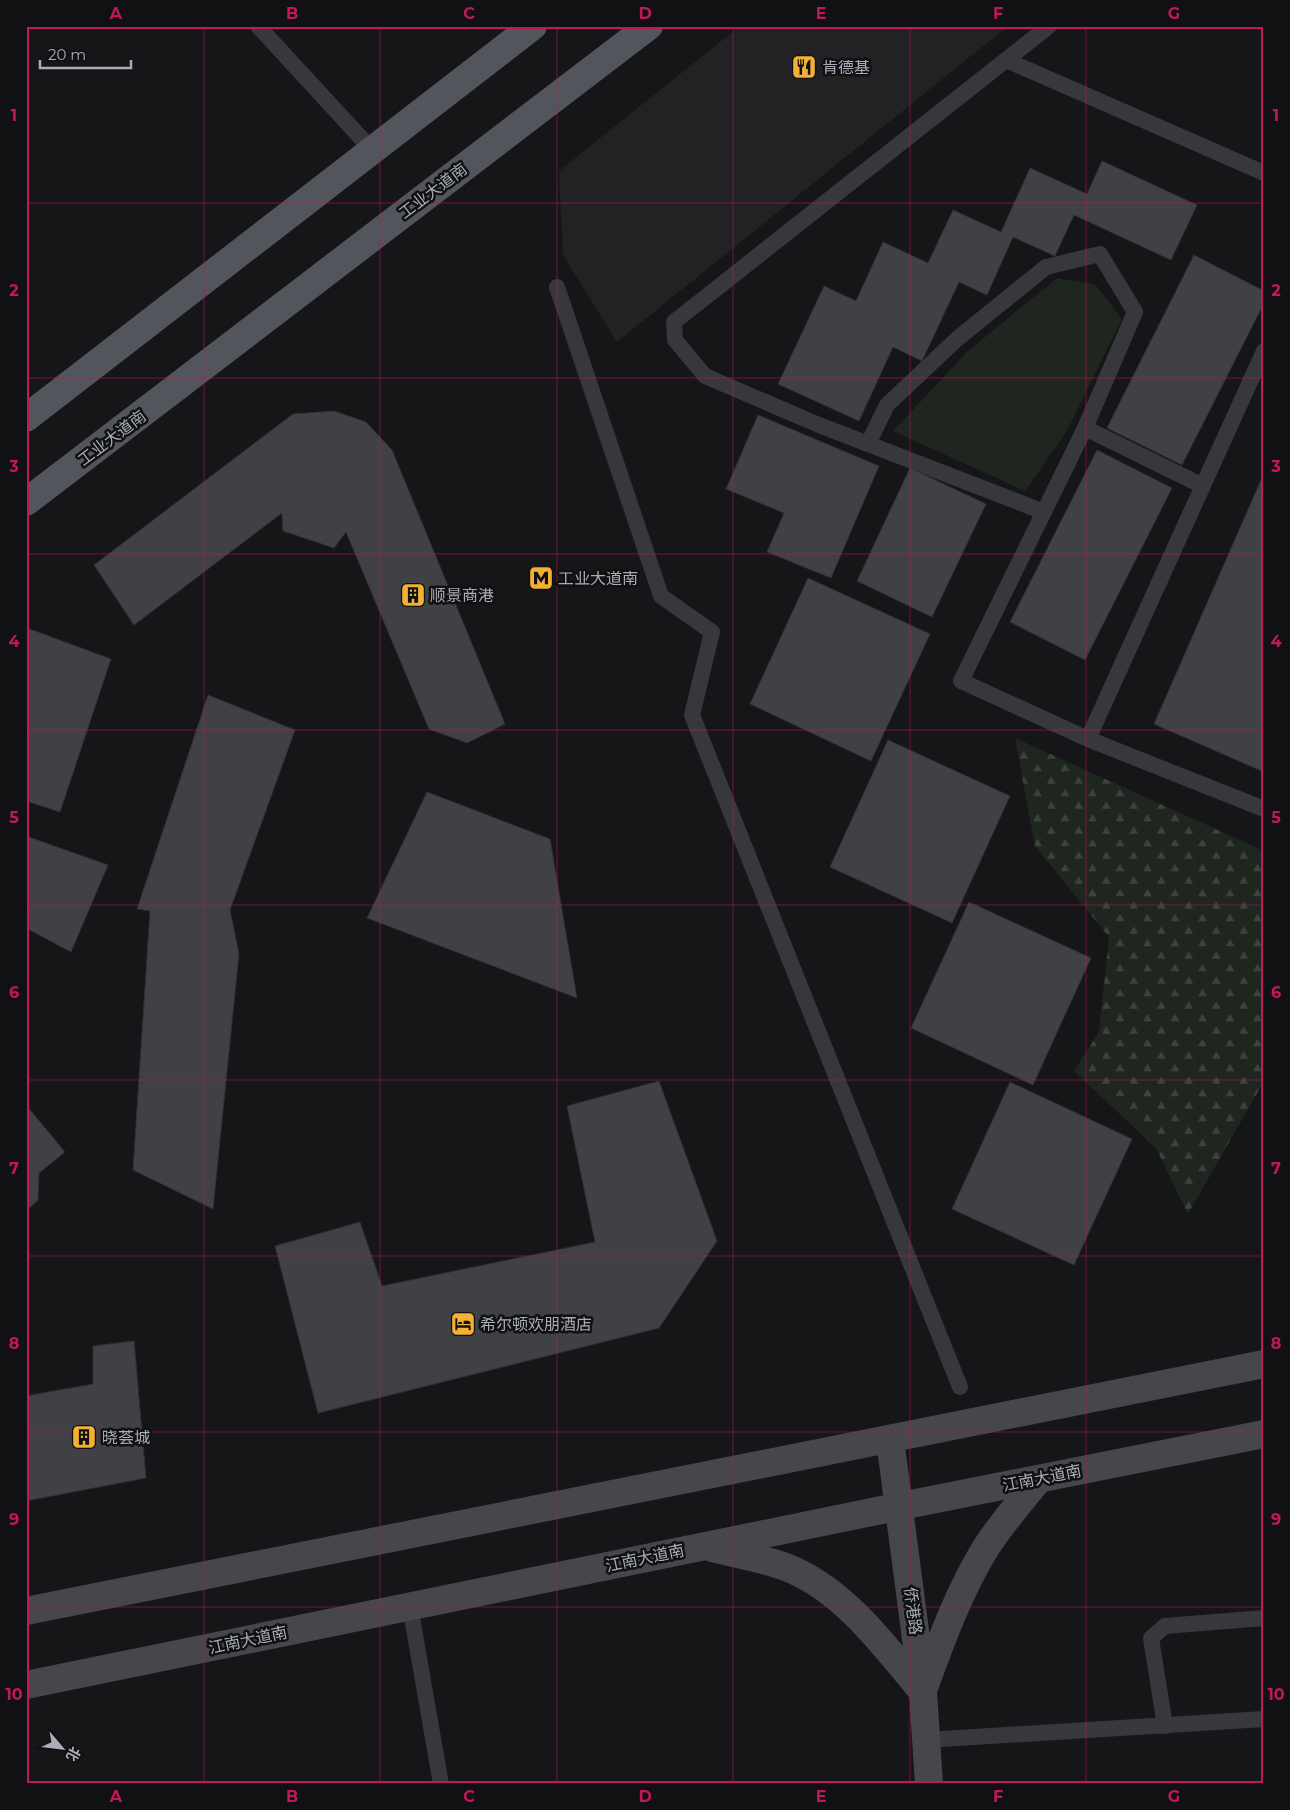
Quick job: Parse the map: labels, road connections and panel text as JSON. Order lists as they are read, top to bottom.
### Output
{
  "streets": {
    "main road": ["工业大道南", "江南大道南", "侨港路"]
  },
  "crossings": [
    ["江南大道南", "侨港路"]
  ],
  "places": {
    "restaurant": ["肯德基"],
    "metro station": ["工业大道南"],
    "building": ["顺景商港", "晓荟城"],
    "hotel": ["希尔顿欢朋酒店"]
  },
  "scale_bar": "20 m",
  "north": "bottom right",
  "grid": {
    "columns": [
      "A",
      "B",
      "C",
      "D",
      "E",
      "F",
      "G"
    ],
    "rows": [
      "1",
      "2",
      "3",
      "4",
      "5",
      "6",
      "7",
      "8",
      "9",
      "10"
    ]
  }
}
